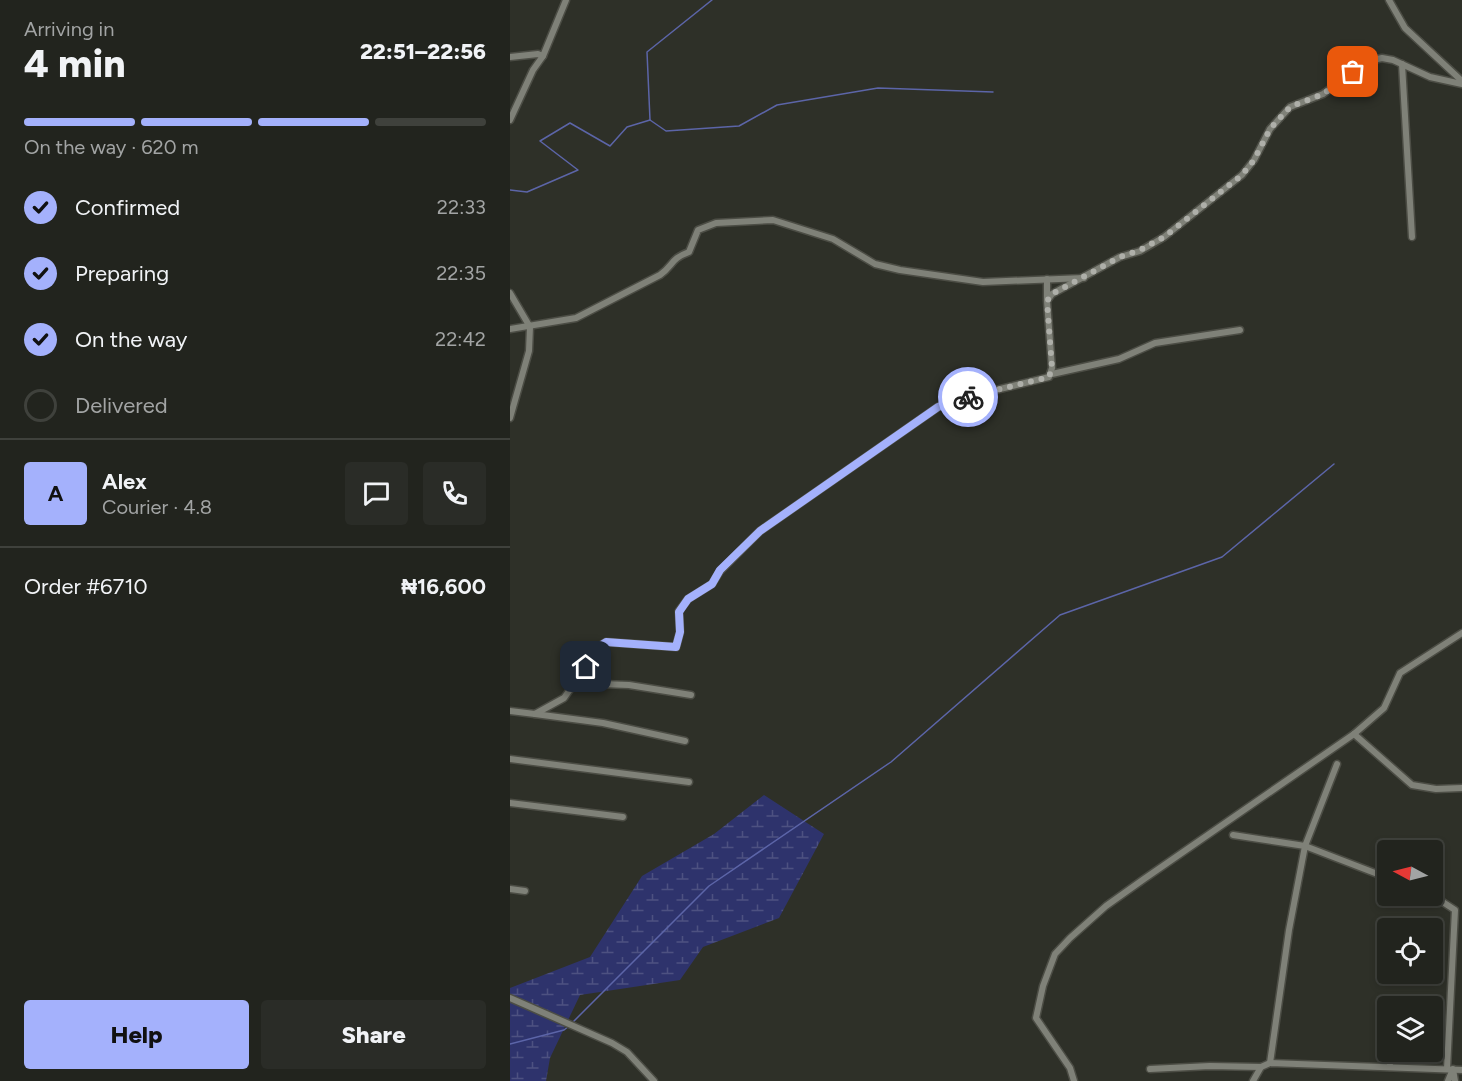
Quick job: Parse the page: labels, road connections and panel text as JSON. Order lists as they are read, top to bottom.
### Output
{
  "north": "left",
  "page": {
    "heading": ["4 min", "Arriving in", "22:51–22:56"],
    "panel": [
      "Alex",
      "Courier · 4.8",
      "Order #6710",
      "₦16,600"
    ],
    "bar": "On the way · 620 m",
    "list": [
      ["Confirmed", "22:33"],
      ["Preparing", "22:35"],
      ["On the way", "22:42"],
      "Delivered"
    ],
    "round": "A",
    "buttons": ["Help", "Share"]
  }
}
